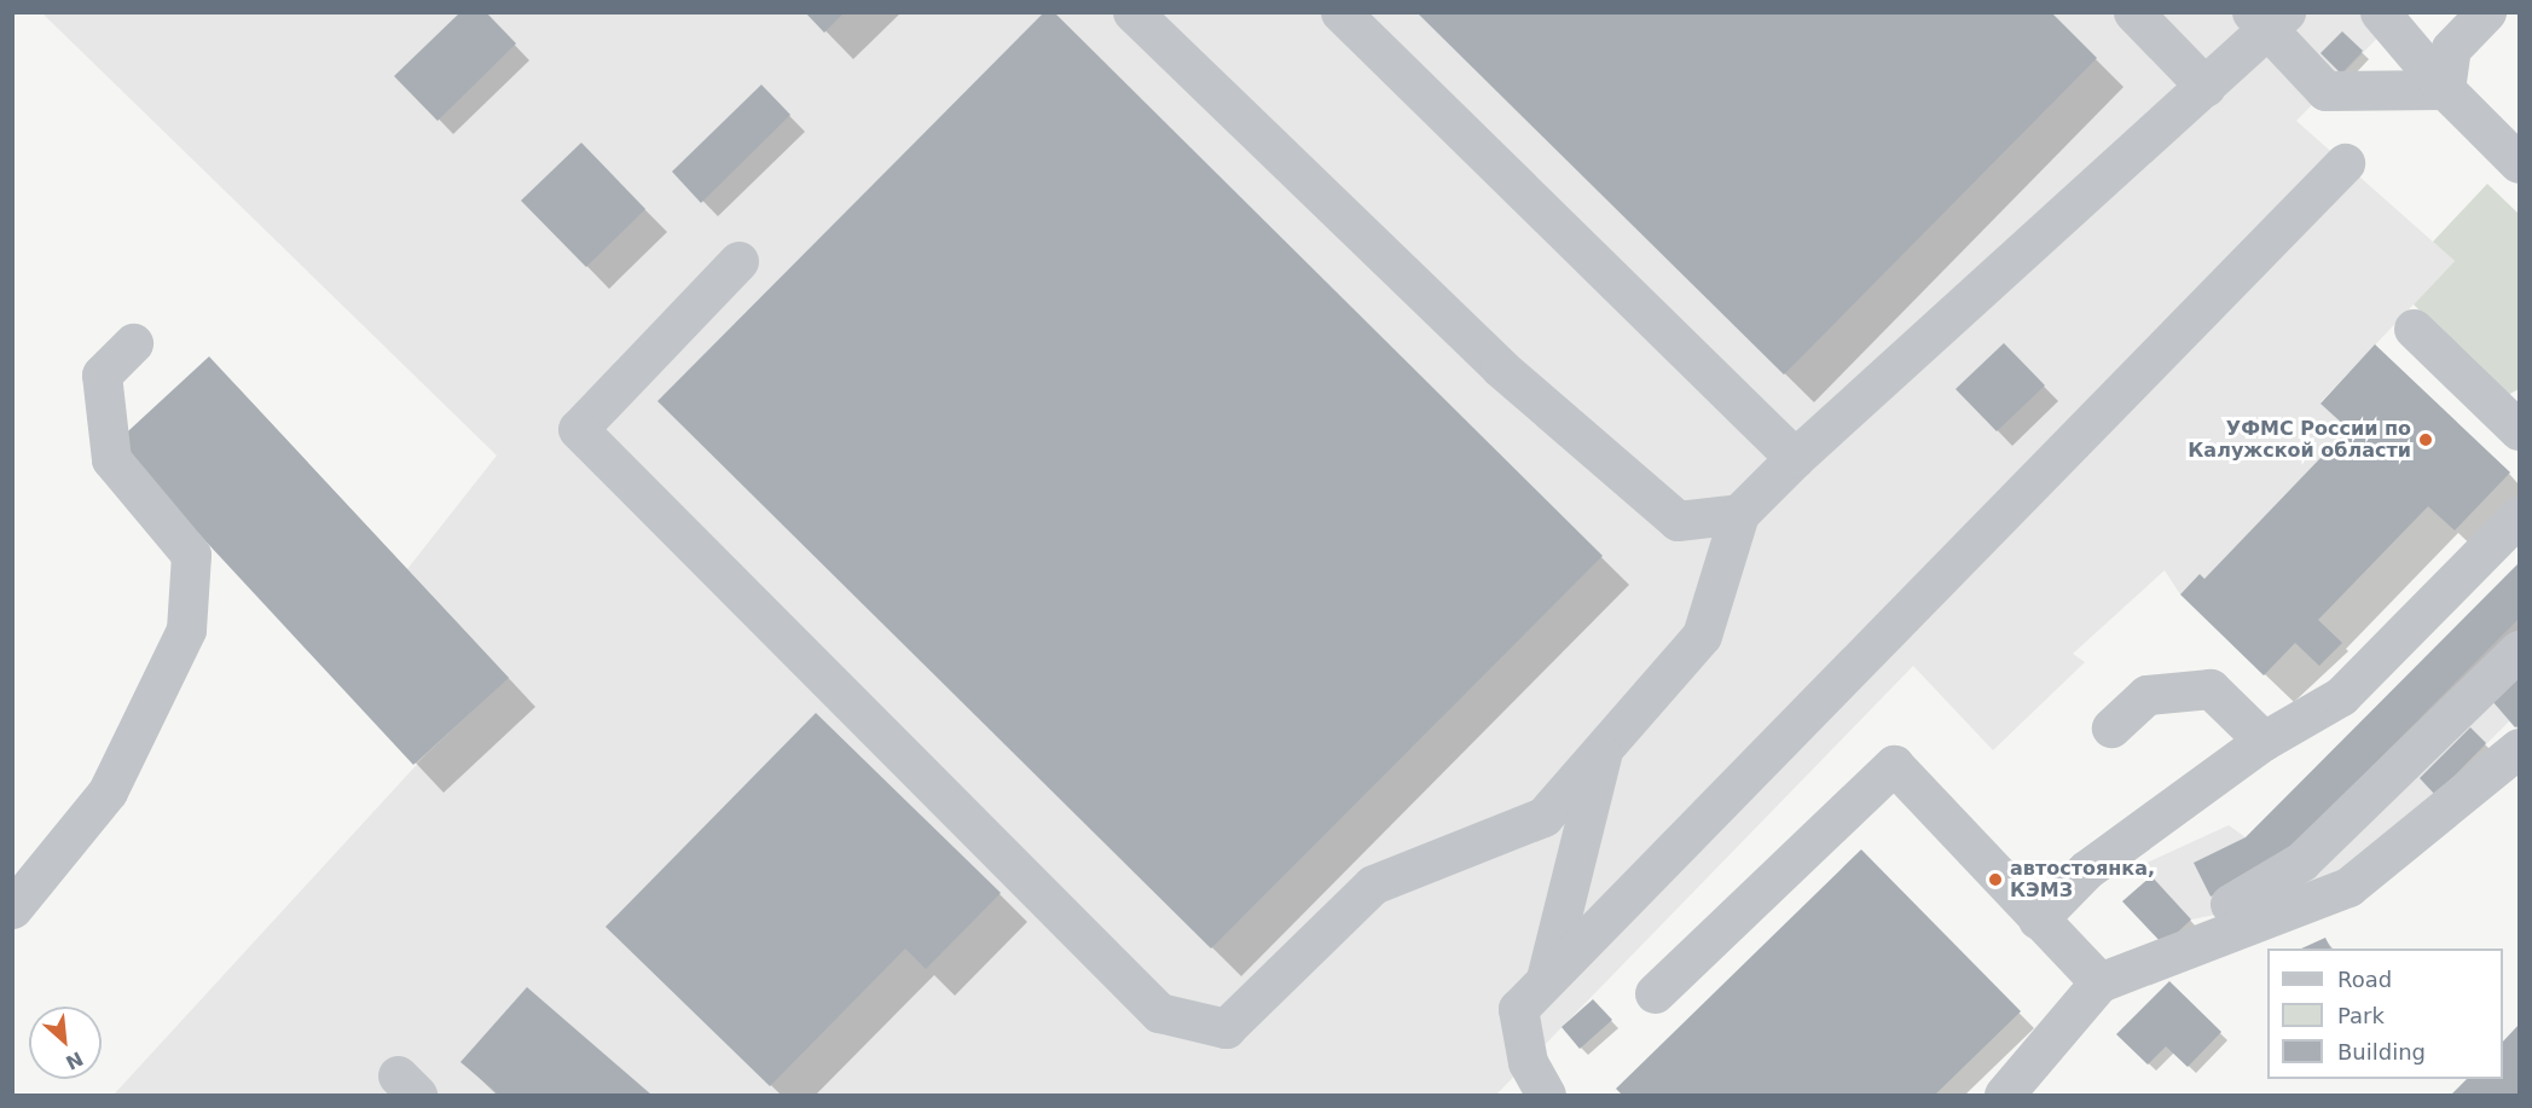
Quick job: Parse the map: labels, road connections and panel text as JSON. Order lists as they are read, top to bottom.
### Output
{
  "places": ["УФМС России по Калужской области", "автостоянка, КЭМЗ"],
  "legend": ["Road", "Park", "Building"],
  "north": "bottom right"
}
